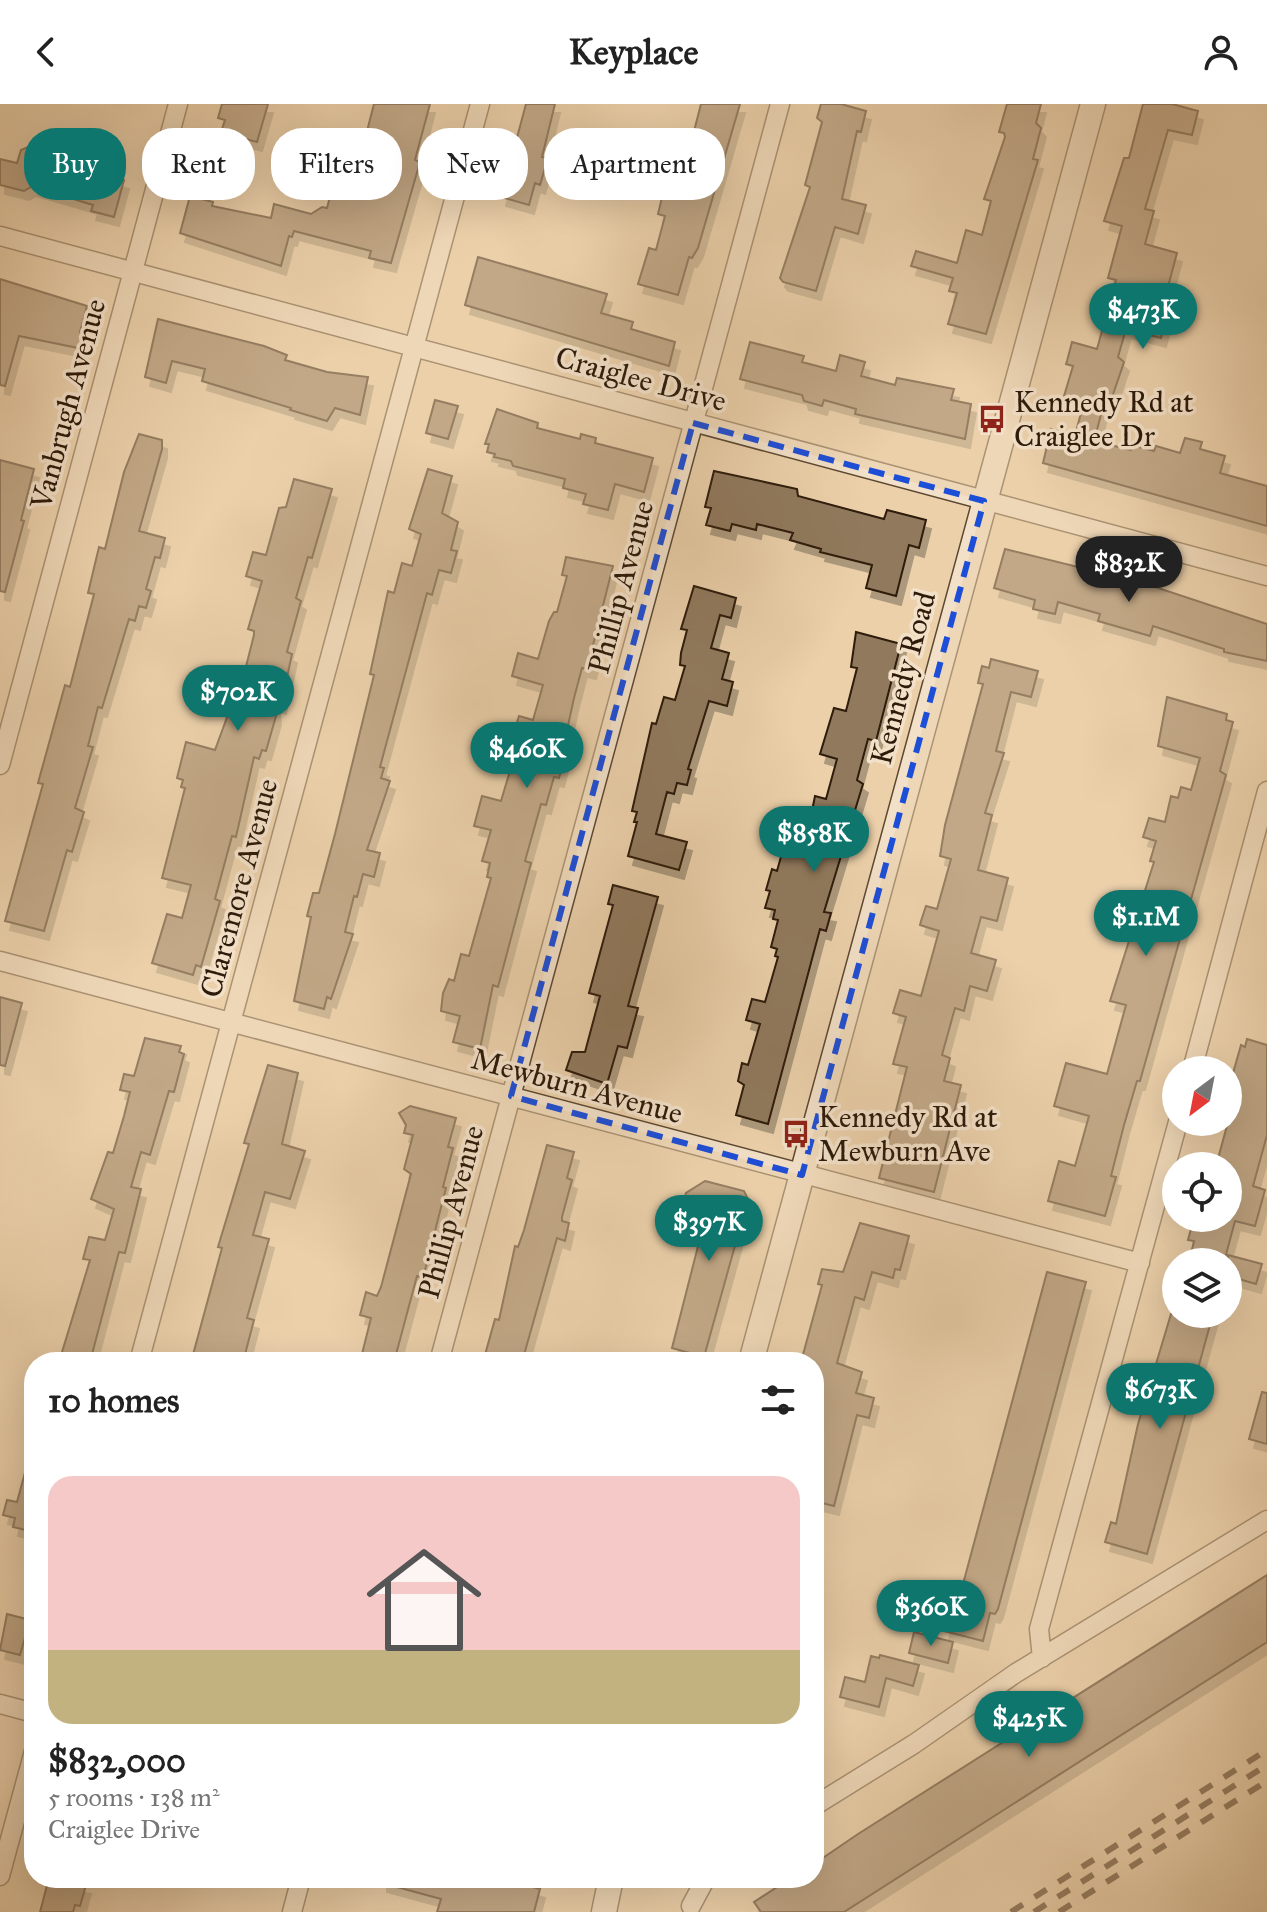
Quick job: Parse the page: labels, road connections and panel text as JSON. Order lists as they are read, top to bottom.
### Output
{
  "streets": {
    "street": [
      "Craiglee Drive",
      "Vanbrugh Avenue",
      "Phillip Avenue",
      "Kennedy Road",
      "Claremore Avenue",
      "Mewburn Avenue"
    ]
  },
  "crossings": [
    ["Craiglee Drive", "Vanbrugh Avenue"],
    ["Craiglee Drive", "Phillip Avenue"],
    ["Craiglee Drive", "Kennedy Road"],
    ["Craiglee Drive", "Claremore Avenue"],
    ["Phillip Avenue", "Mewburn Avenue"],
    ["Kennedy Road", "Mewburn Avenue"],
    ["Claremore Avenue", "Mewburn Avenue"]
  ],
  "places": {
    "bus stop": ["Kennedy Rd at Craiglee Dr", "Kennedy Rd at Mewburn Ave"]
  },
  "north": "bottom left",
  "page": {
    "header": "Keyplace",
    "chip": [
      "Buy",
      "Rent",
      "Filters",
      "New",
      "Apartment"
    ],
    "price": [
      "$473K",
      "$832K",
      "$702K",
      "$460K",
      "$858K",
      "$1.1M",
      "$397K",
      "$673K",
      "$360K",
      "$425K"
    ],
    "heading": "10 homes",
    "list": [
      {
        "name": "$832,000",
        "note": "5 rooms · 138 m² · Craiglee Drive"
      }
    ]
  }
}
